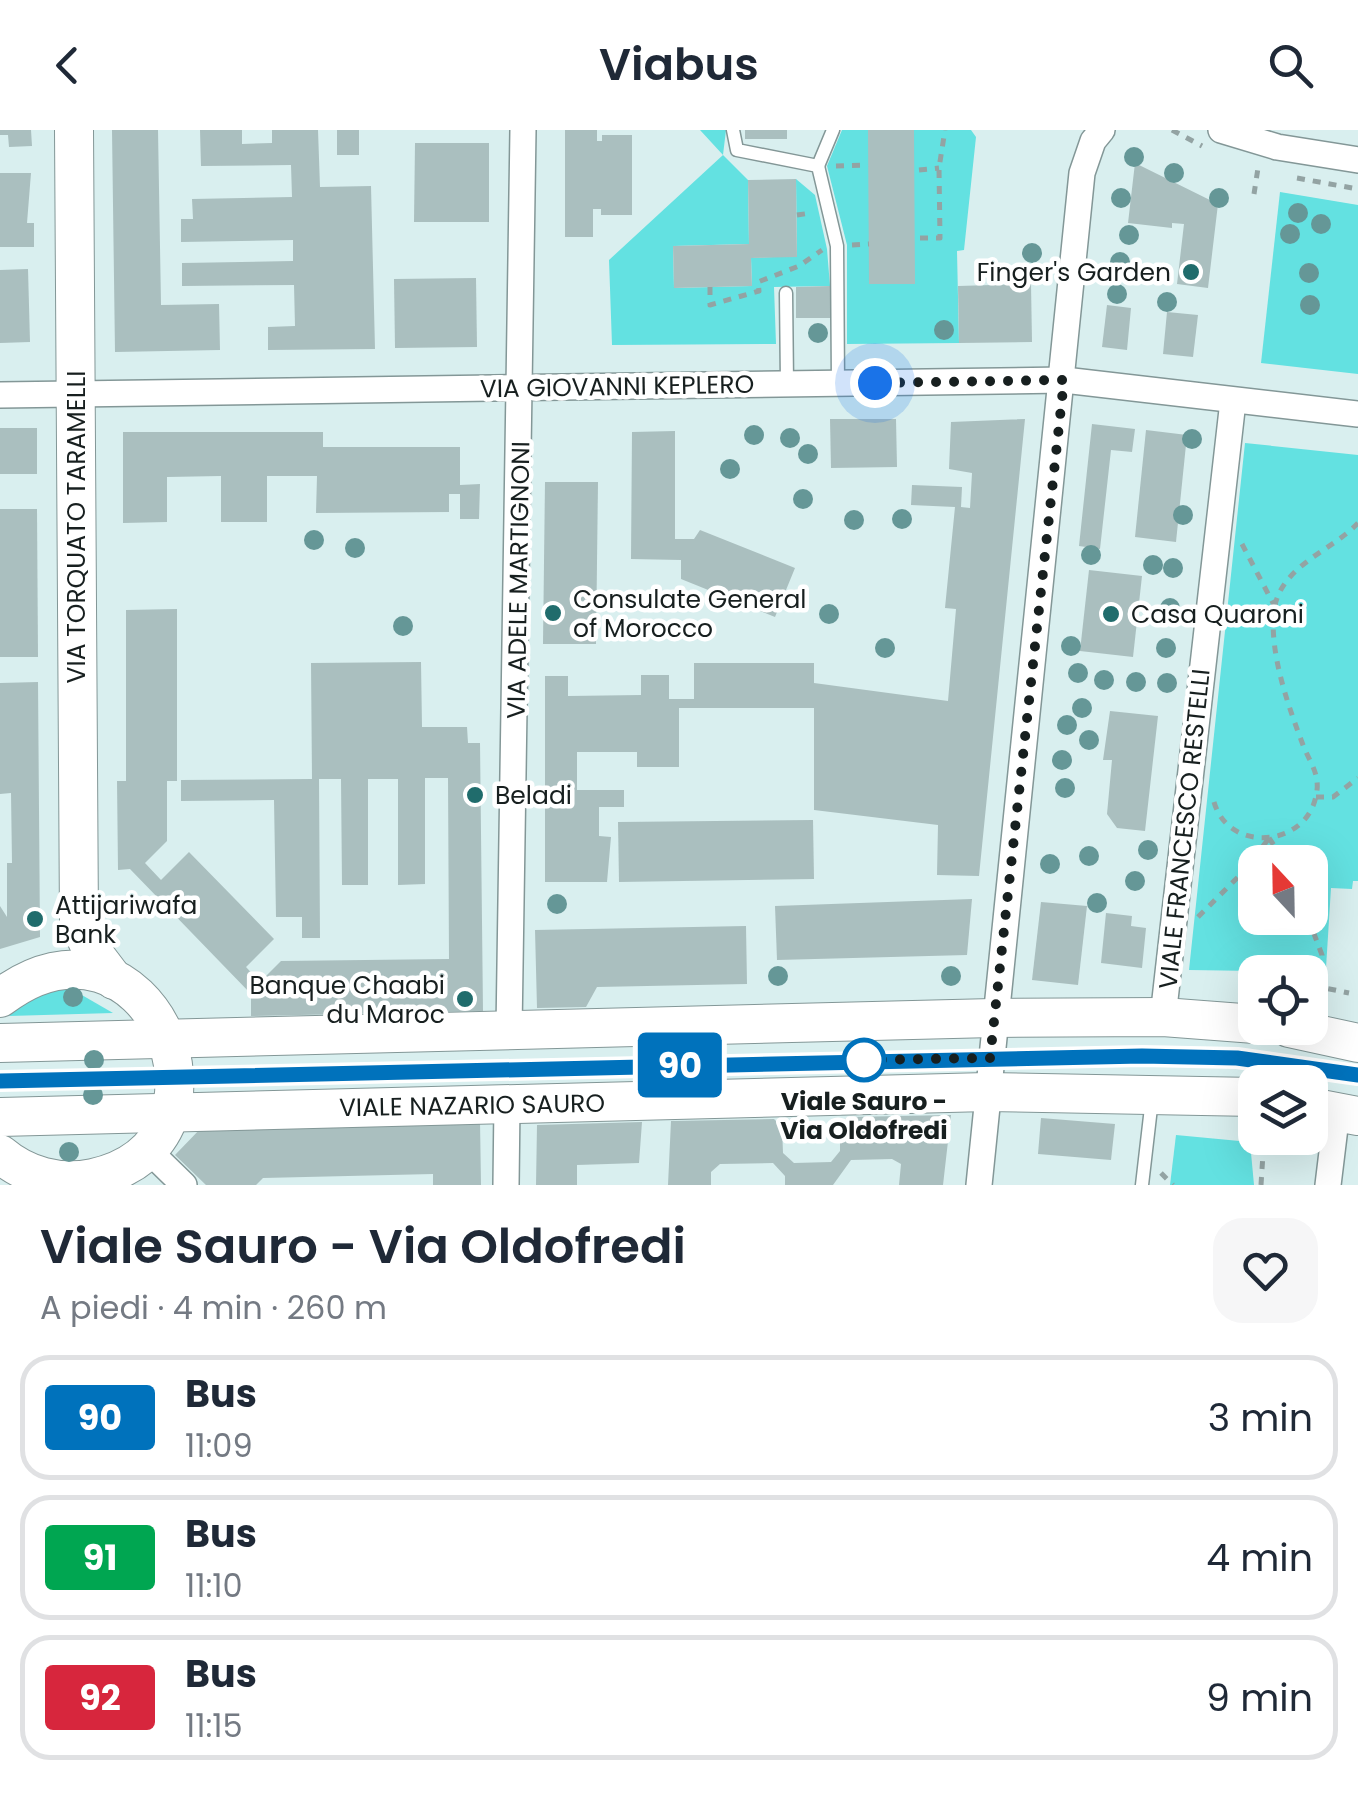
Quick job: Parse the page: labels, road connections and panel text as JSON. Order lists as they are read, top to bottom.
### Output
{
  "streets": {
    "main road": ["VIA TORQUATO TARAMELLI", "VIALE NAZARIO SAURO"],
    "street": ["VIA GIOVANNI KEPLERO", "VIA ADELE MARTIGNONI", "VIALE FRANCESCO RESTELLI"]
  },
  "crossings": [
    ["VIA GIOVANNI KEPLERO", "VIA TORQUATO TARAMELLI"],
    ["VIA GIOVANNI KEPLERO", "VIA ADELE MARTIGNONI"],
    ["VIA GIOVANNI KEPLERO", "VIALE FRANCESCO RESTELLI"]
  ],
  "places": [
    "Finger's Garden",
    "Consulate General of Morocco",
    "Casa Quaroni",
    "Beladi",
    "Attijariwafa Bank",
    "Banque Chaabi du Maroc",
    "Viale Sauro - Via Oldofredi"
  ],
  "lines": ["bus line 90"],
  "north": "top",
  "page": {
    "header": "Viabus",
    "on_map": "90",
    "heading": ["Viale Sauro - Via Oldofredi", "A piedi · 4 min · 260 m"],
    "list": [
      {
        "mark": "90",
        "name": "Bus",
        "note": "11:09",
        "value": "3 min"
      },
      {
        "mark": "91",
        "name": "Bus",
        "note": "11:10",
        "value": "4 min"
      },
      {
        "mark": "92",
        "name": "Bus",
        "note": "11:15",
        "value": "9 min"
      }
    ]
  }
}
